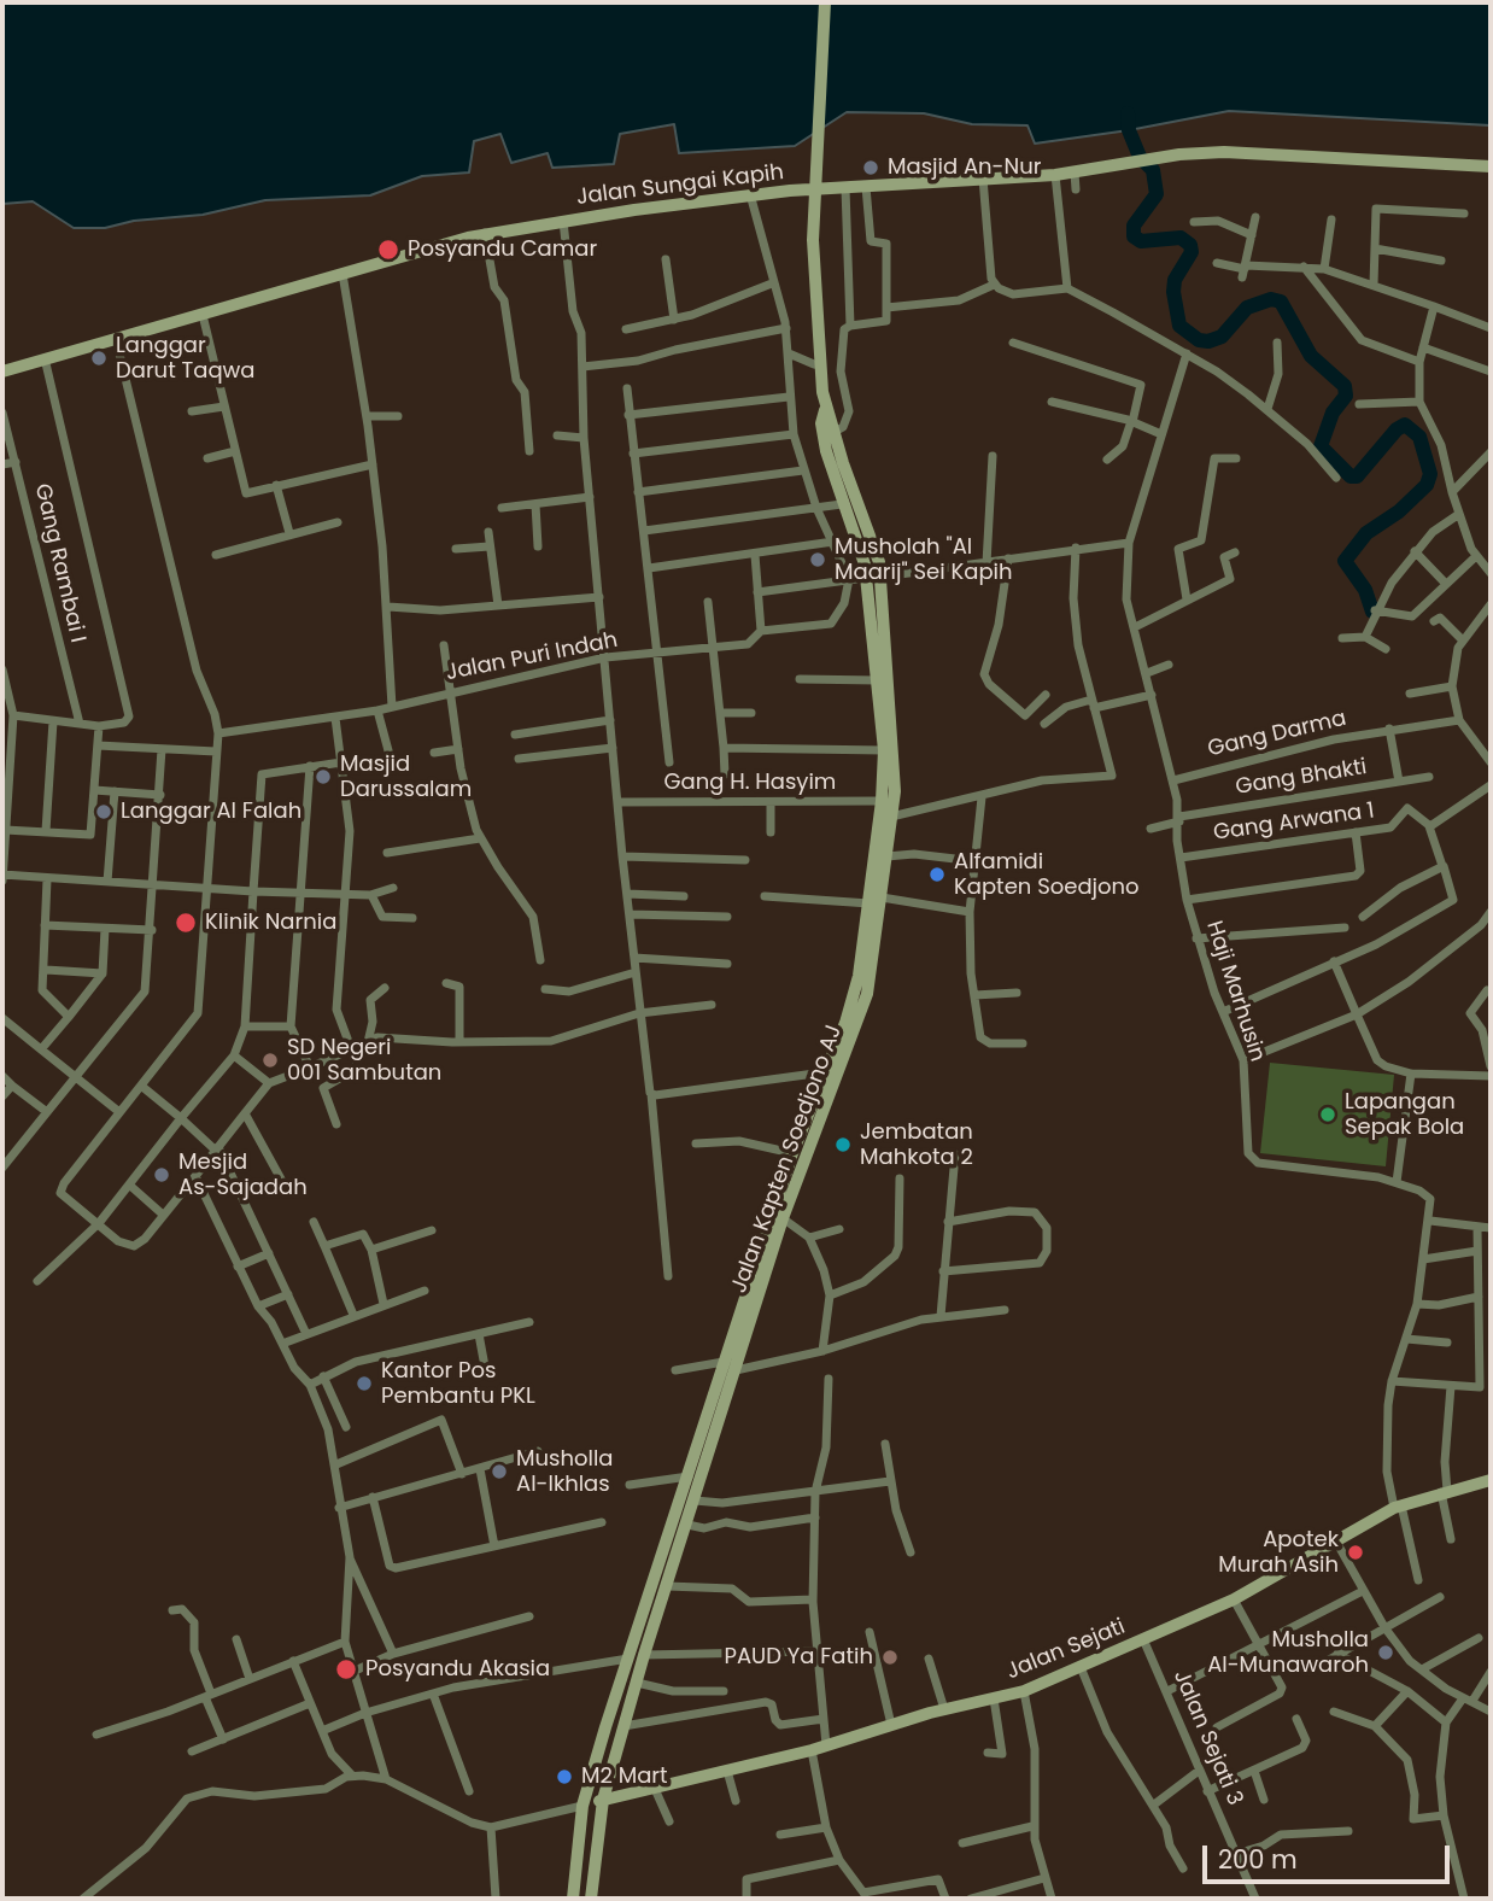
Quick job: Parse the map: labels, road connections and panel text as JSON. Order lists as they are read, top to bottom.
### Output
{
  "streets": {
    "main road": ["Jalan Sungai Kapih", "Jalan Kapten Soedjono AJ", "Jalan Sejati"],
    "street": [
      "Gang Rambai I",
      "Jalan Puri Indah",
      "Gang Darma",
      "Gang Bhakti",
      "Gang H. Hasyim",
      "Gang Arwana 1",
      "Haji Marhusin",
      "Jalan Sejati 3"
    ]
  },
  "crossings": [
    ["Gang Darma", "Haji Marhusin"],
    ["Gang Bhakti", "Haji Marhusin"],
    ["Gang H. Hasyim", "Jalan Kapten Soedjono AJ"],
    ["Gang Arwana 1", "Haji Marhusin"],
    ["Jalan Kapten Soedjono AJ", "Jalan Sejati"],
    ["Jalan Sejati", "Jalan Sejati 3"]
  ],
  "places": [
    "Masjid An-Nur",
    "Posyandu Camar",
    "Langgar Darut Taqwa",
    "Musholah \"Al Maarij\" Sei Kapih",
    "Masjid Darussalam",
    "Langgar Al Falah",
    "Alfamidi Kapten Soedjono",
    "Klinik Narnia",
    "SD Negeri 001 Sambutan",
    "Lapangan Sepak Bola",
    "Jembatan Mahkota 2",
    "Mesjid As-Sajadah",
    "Kantor Pos Pembantu PKL",
    "Musholla Al-Ikhlas",
    "Apotek Murah Asih",
    "Musholla Al-Munawaroh",
    "PAUD Ya Fatih",
    "Posyandu Akasia",
    "M2 Mart"
  ],
  "scale_bar": "200 m"
}
